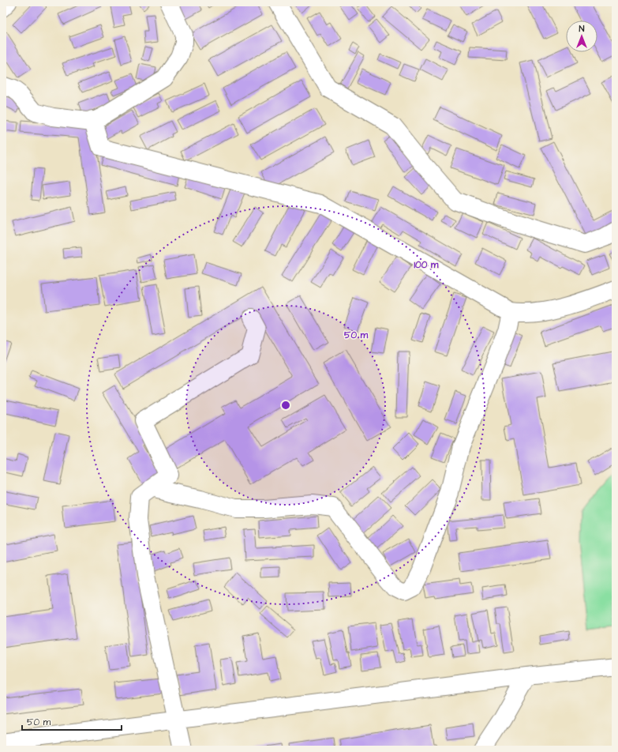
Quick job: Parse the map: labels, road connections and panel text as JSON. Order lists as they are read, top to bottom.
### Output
{
  "scale_bar": "50 m",
  "north": "top",
  "rings": ["100 m", "50 m"]
}
